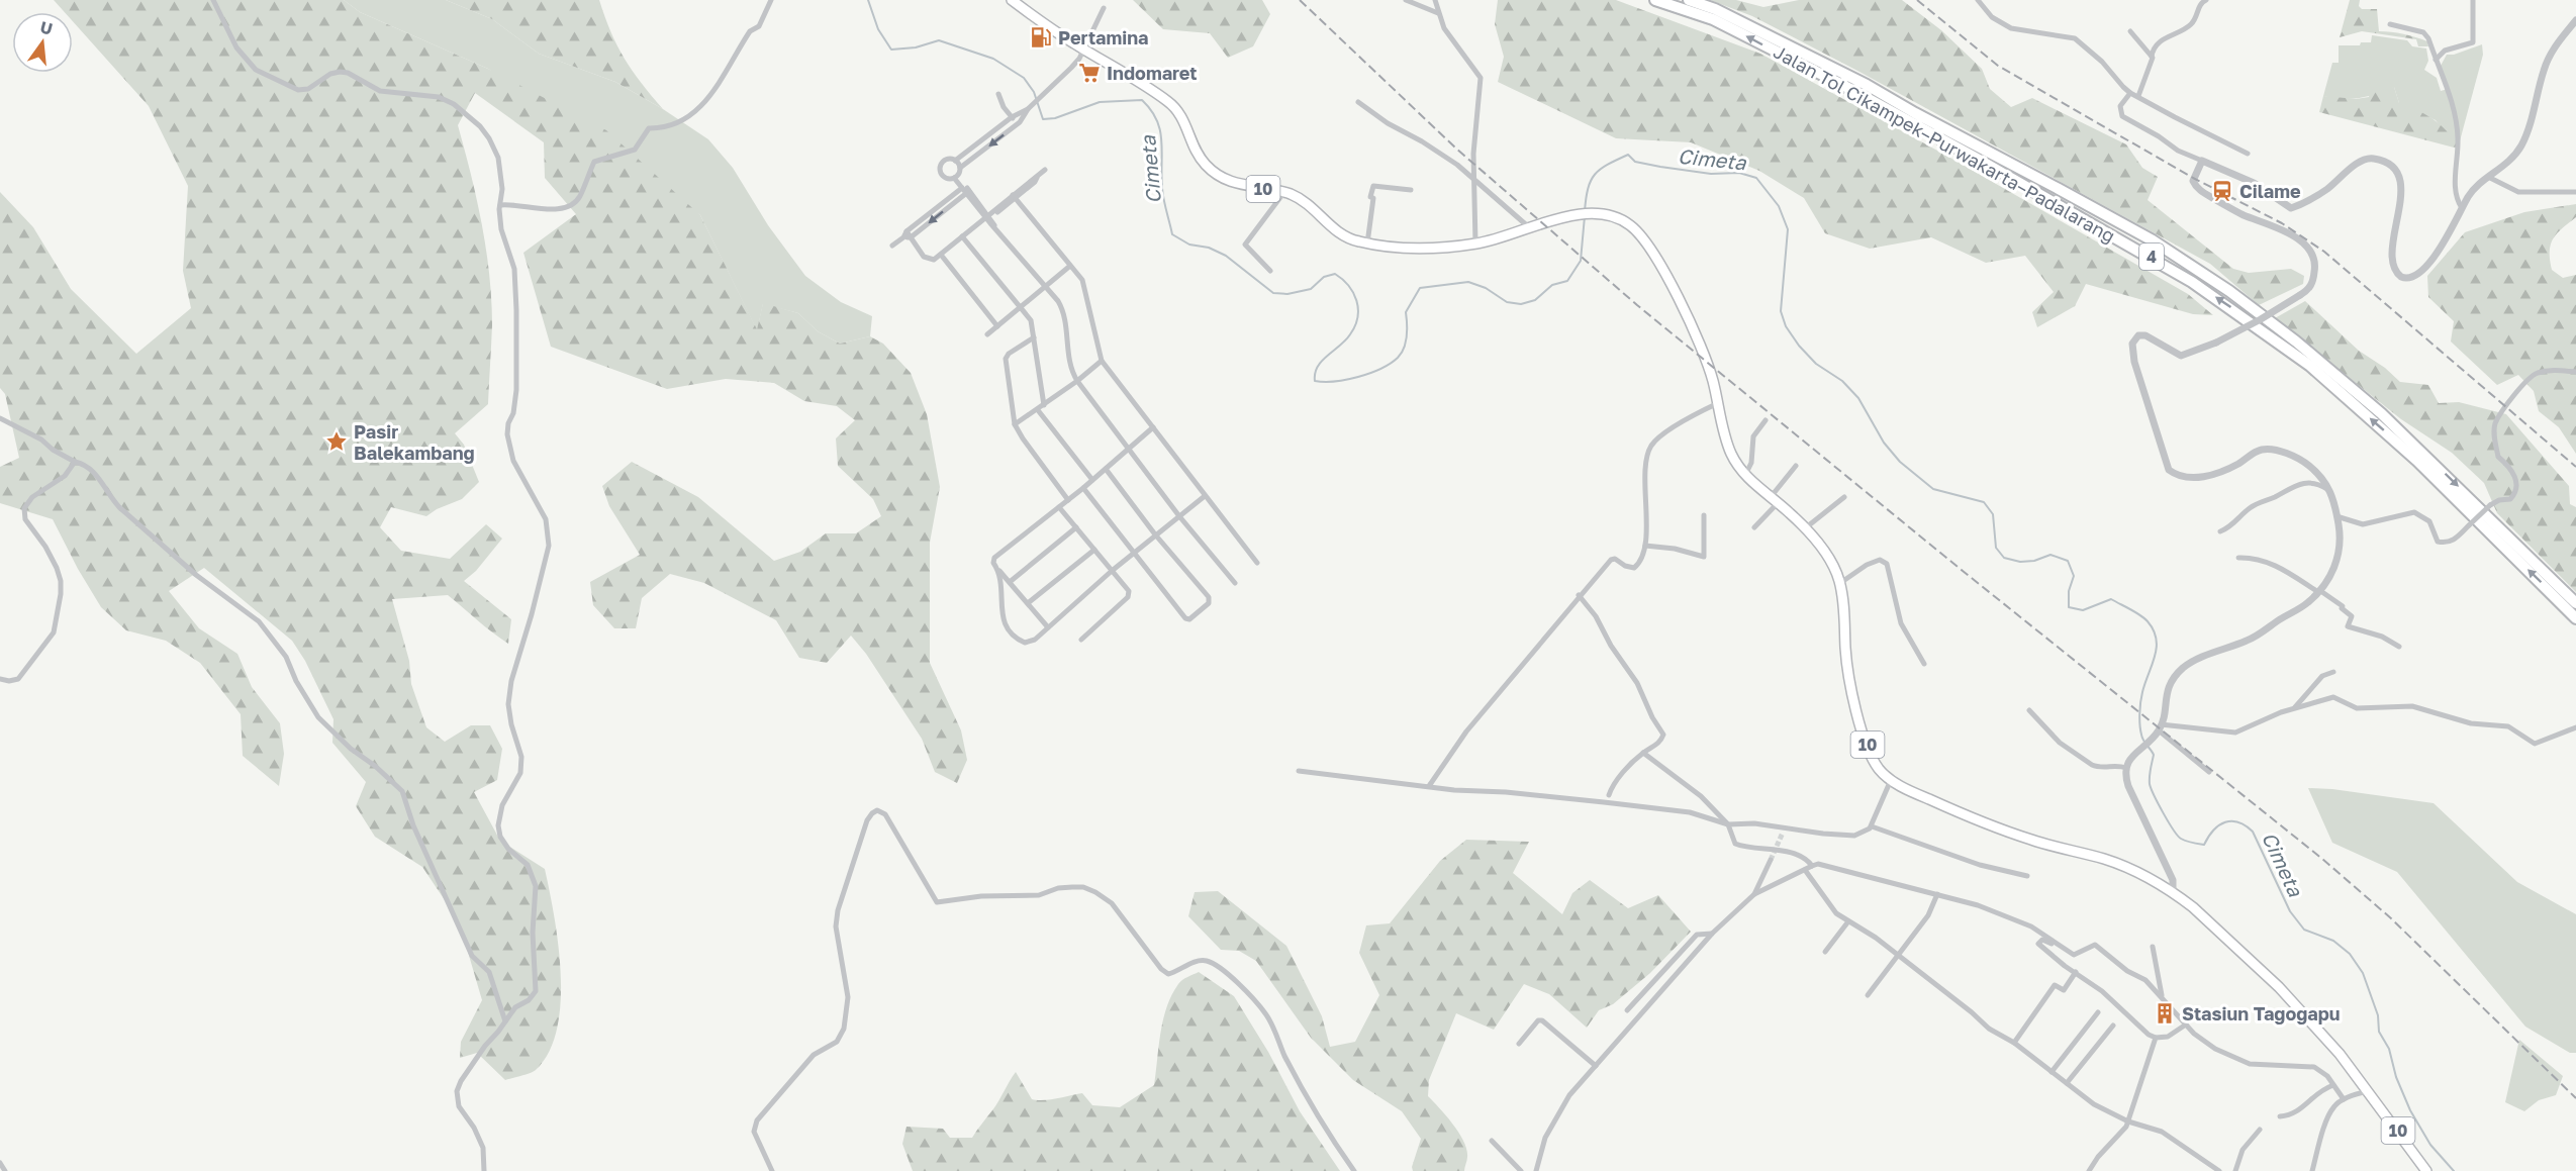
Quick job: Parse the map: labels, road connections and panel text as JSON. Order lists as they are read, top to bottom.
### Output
{
  "streets": {
    "highway": ["Jalan Tol Cikampek–Purwakarta–Padalarang", "10", "4"]
  },
  "water": ["Cimeta"],
  "places": {
    "fuel station": ["Pertamina"],
    "supermarket": ["Indomaret"],
    "station": ["Cilame"],
    "place": ["Pasir Balekambang"],
    "building": ["Stasiun Tagogapu"]
  },
  "north": "top"
}
